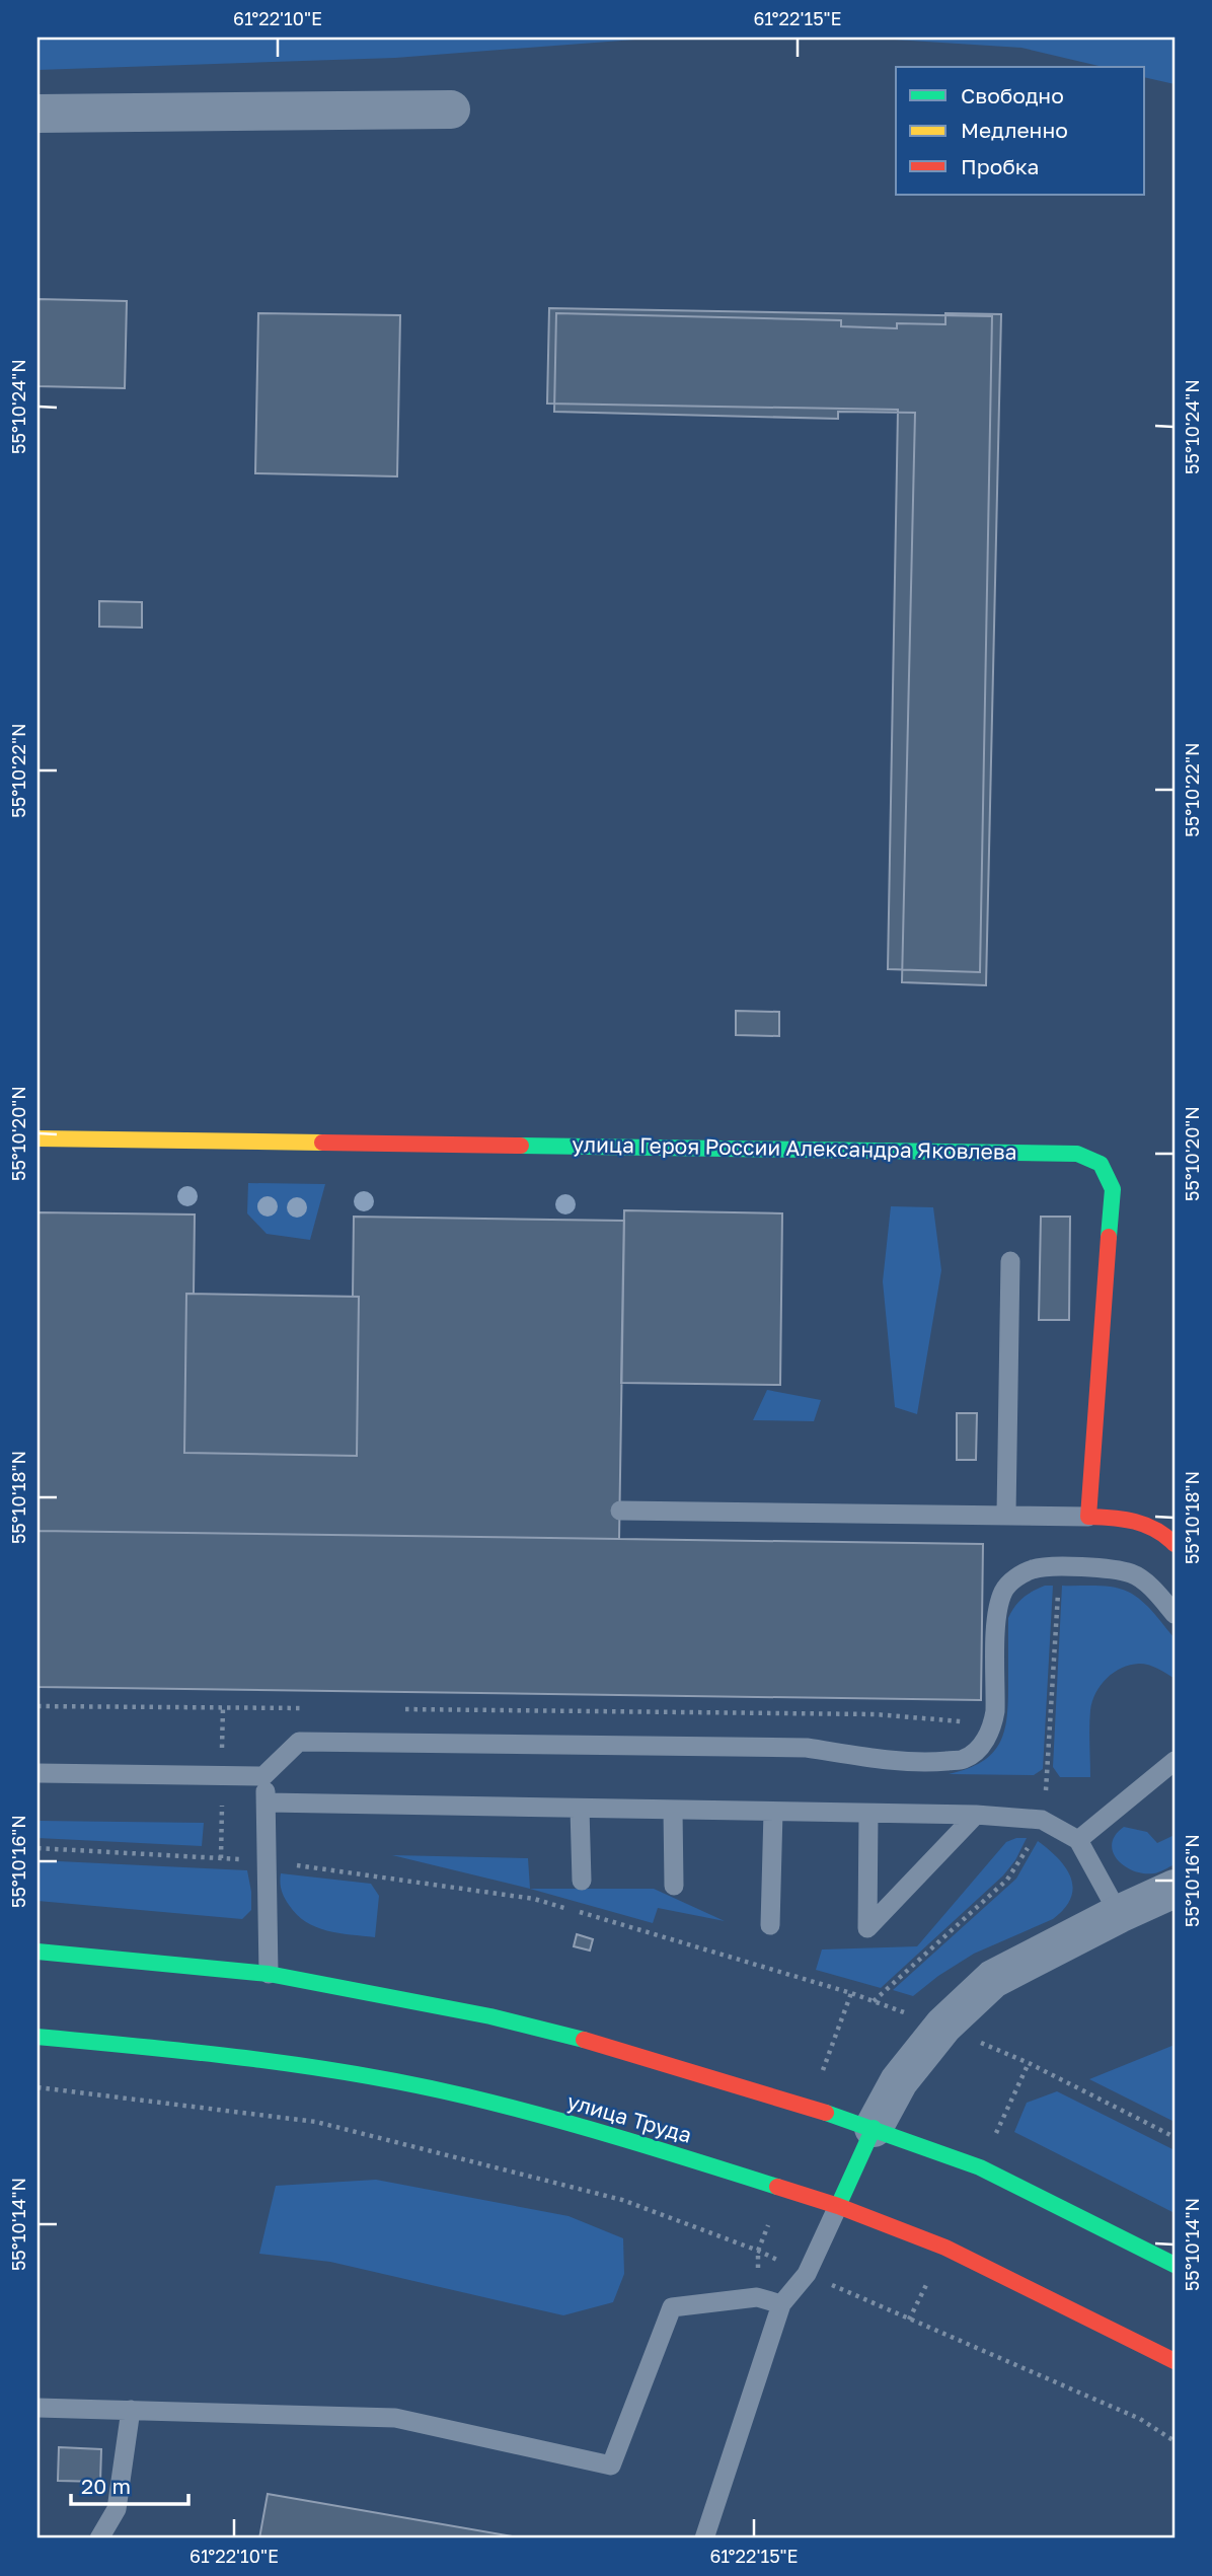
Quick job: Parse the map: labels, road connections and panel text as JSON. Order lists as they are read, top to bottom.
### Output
{
  "streets": {
    "main road": ["улица Героя России Александра Яковлева", "улица Труда"]
  },
  "legend": ["Свободно", "Медленно", "Пробка"],
  "scale_bar": "20 m",
  "coordinates": [
    "61°22'10\"E",
    "61°22'15\"E",
    "55°10'24\"N",
    "55°10'22\"N",
    "55°10'20\"N",
    "55°10'18\"N",
    "55°10'16\"N",
    "55°10'14\"N"
  ]
}
